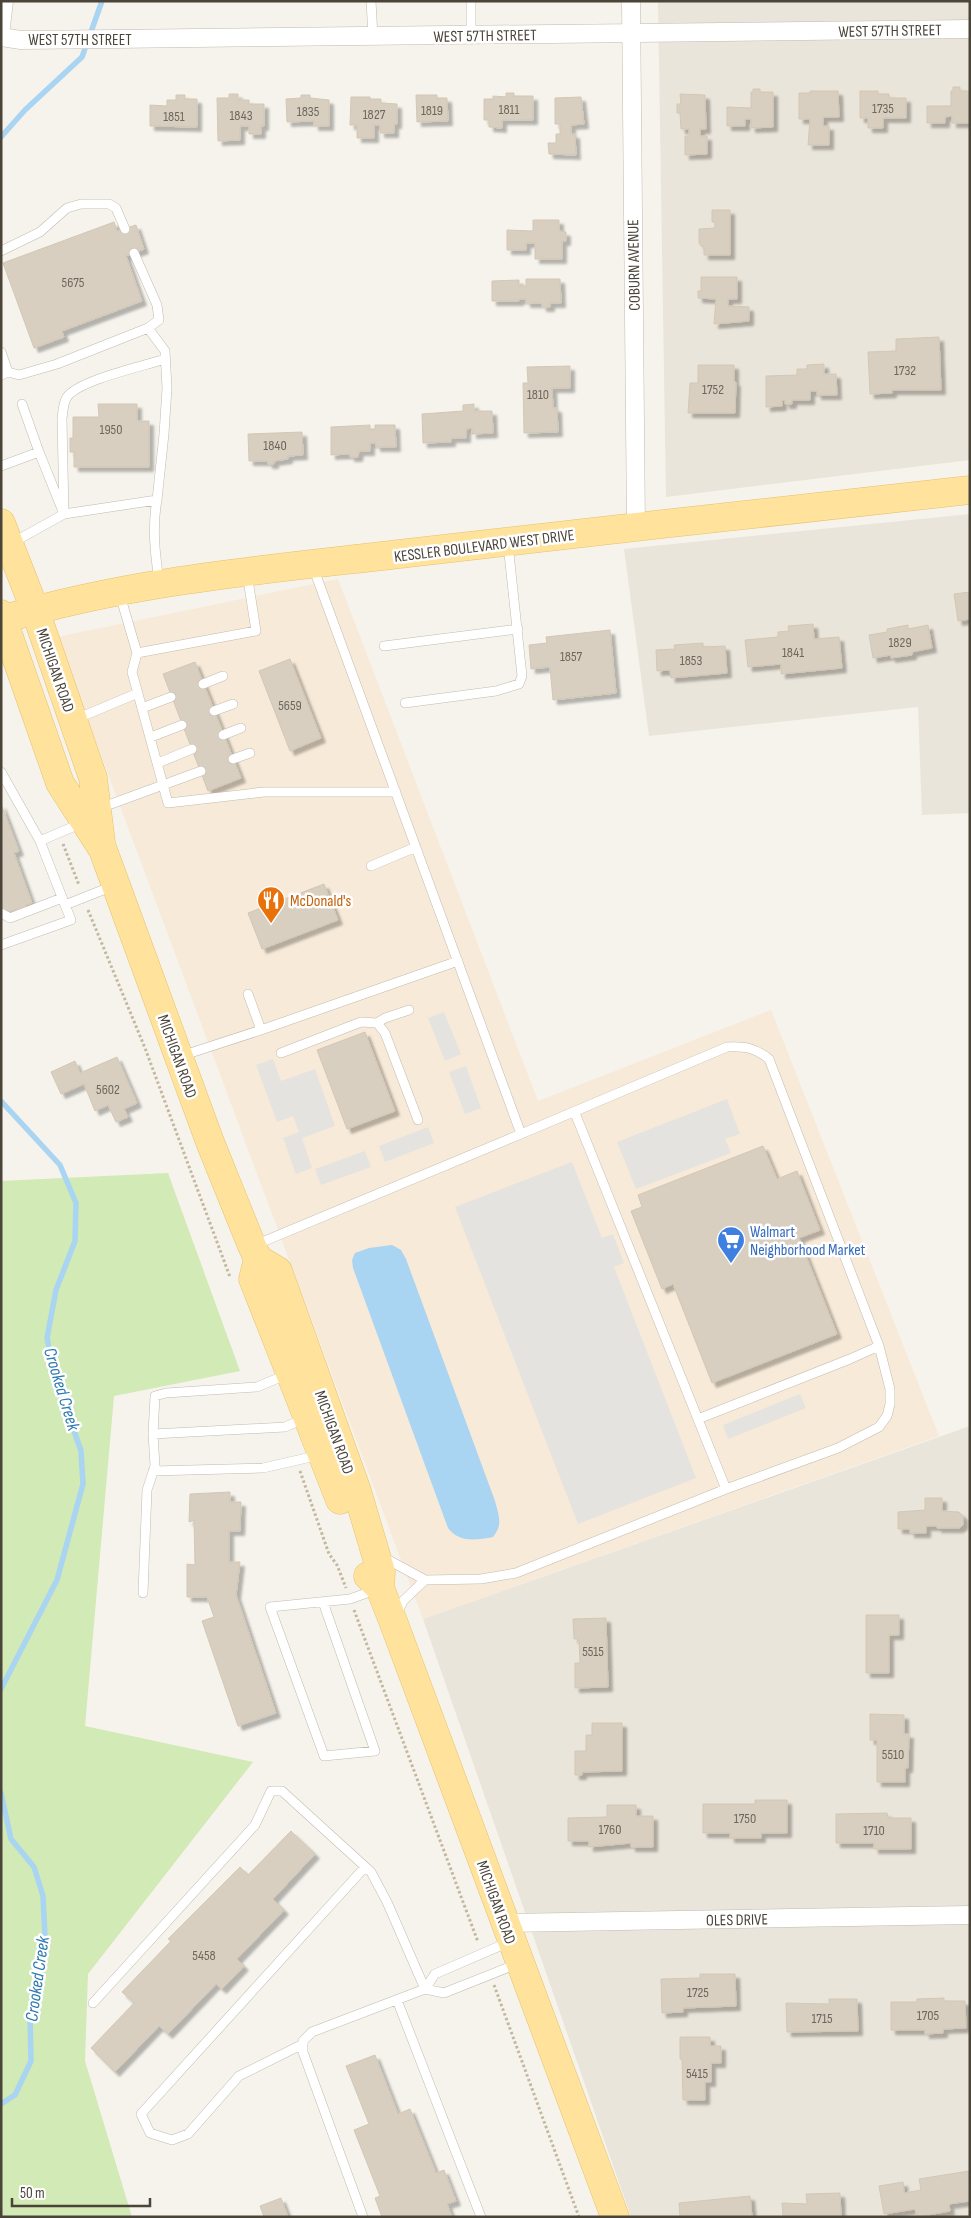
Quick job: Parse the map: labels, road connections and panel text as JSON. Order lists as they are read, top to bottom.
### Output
{
  "streets": {
    "main road": ["KESSLER BOULEVARD WEST DRIVE", "MICHIGAN ROAD"],
    "street": ["WEST 57TH STREET", "COBURN AVENUE", "OLES DRIVE"]
  },
  "crossings": [
    ["WEST 57TH STREET", "COBURN AVENUE"],
    ["COBURN AVENUE", "KESSLER BOULEVARD WEST DRIVE"],
    ["KESSLER BOULEVARD WEST DRIVE", "MICHIGAN ROAD"],
    ["MICHIGAN ROAD", "OLES DRIVE"]
  ],
  "water": ["Crooked Creek"],
  "places": {
    "restaurant": ["McDonald's"],
    "supermarket": ["Walmart Neighborhood Market"]
  },
  "house_numbers": [
    "1735",
    "1811",
    "1819",
    "1835",
    "1827",
    "1843",
    "1851",
    "5675",
    "1732",
    "1752",
    "1810",
    "1950",
    "1840",
    "1829",
    "1841",
    "1857",
    "1853",
    "5659",
    "5602",
    "5515",
    "5510",
    "1750",
    "1760",
    "1710",
    "5458",
    "1725",
    "1705",
    "1715",
    "5415"
  ],
  "scale_bar": "50 m"
}
